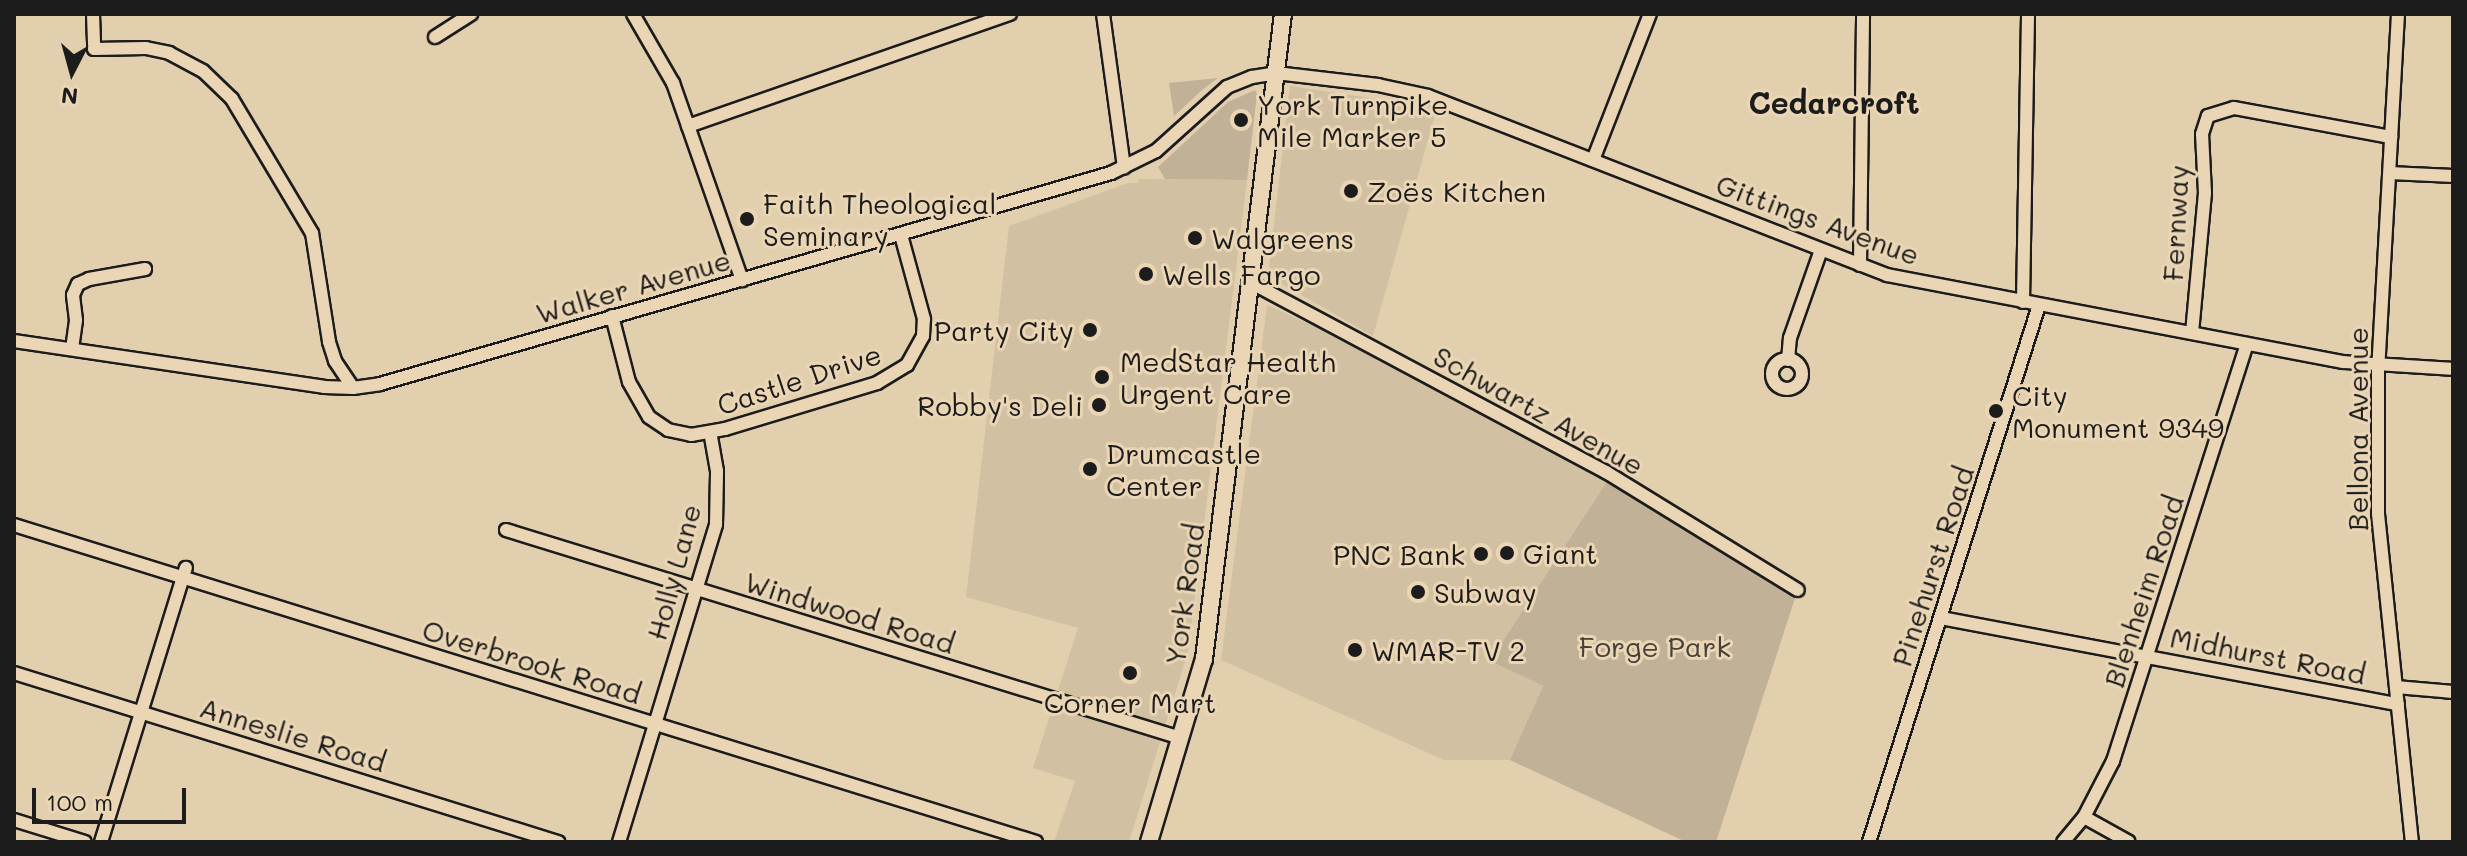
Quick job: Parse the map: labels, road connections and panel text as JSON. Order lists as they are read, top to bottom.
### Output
{
  "streets": {
    "main road": ["York Road"],
    "street": [
      "Gittings Avenue",
      "Fernway",
      "Walker Avenue",
      "Castle Drive",
      "Schwartz Avenue",
      "Bellona Avenue",
      "Pinehurst Road",
      "Holly Lane",
      "Blenheim Road",
      "Windwood Road",
      "Midhurst Road",
      "Overbrook Road",
      "Anneslie Road"
    ]
  },
  "crossings": [
    ["Gittings Avenue", "Fernway"],
    ["Gittings Avenue", "Walker Avenue"],
    ["Gittings Avenue", "Bellona Avenue"],
    ["Gittings Avenue", "Pinehurst Road"],
    ["Gittings Avenue", "Blenheim Road"],
    ["Gittings Avenue", "York Road"],
    ["Fernway", "Bellona Avenue"],
    ["Walker Avenue", "Castle Drive"],
    ["Walker Avenue", "York Road"],
    ["Castle Drive", "Holly Lane"],
    ["Schwartz Avenue", "York Road"],
    ["Bellona Avenue", "Midhurst Road"],
    ["Pinehurst Road", "Midhurst Road"],
    ["Holly Lane", "Windwood Road"],
    ["Holly Lane", "Overbrook Road"],
    ["Blenheim Road", "Midhurst Road"],
    ["York Road", "Windwood Road"]
  ],
  "districts": ["Cedarcroft"],
  "parks": ["Forge Park"],
  "places": [
    "York Turnpike Mile Marker 5",
    "Zoës Kitchen",
    "Faith Theological Seminary",
    "Walgreens",
    "Wells Fargo",
    "Party City",
    "MedStar Health Urgent Care",
    "Robby's Deli",
    "City Monument 9349",
    "Drumcastle Center",
    "Giant",
    "PNC Bank",
    "Subway",
    "WMAR-TV 2",
    "Corner Mart"
  ],
  "scale_bar": "100 m",
  "north": "bottom"
}
